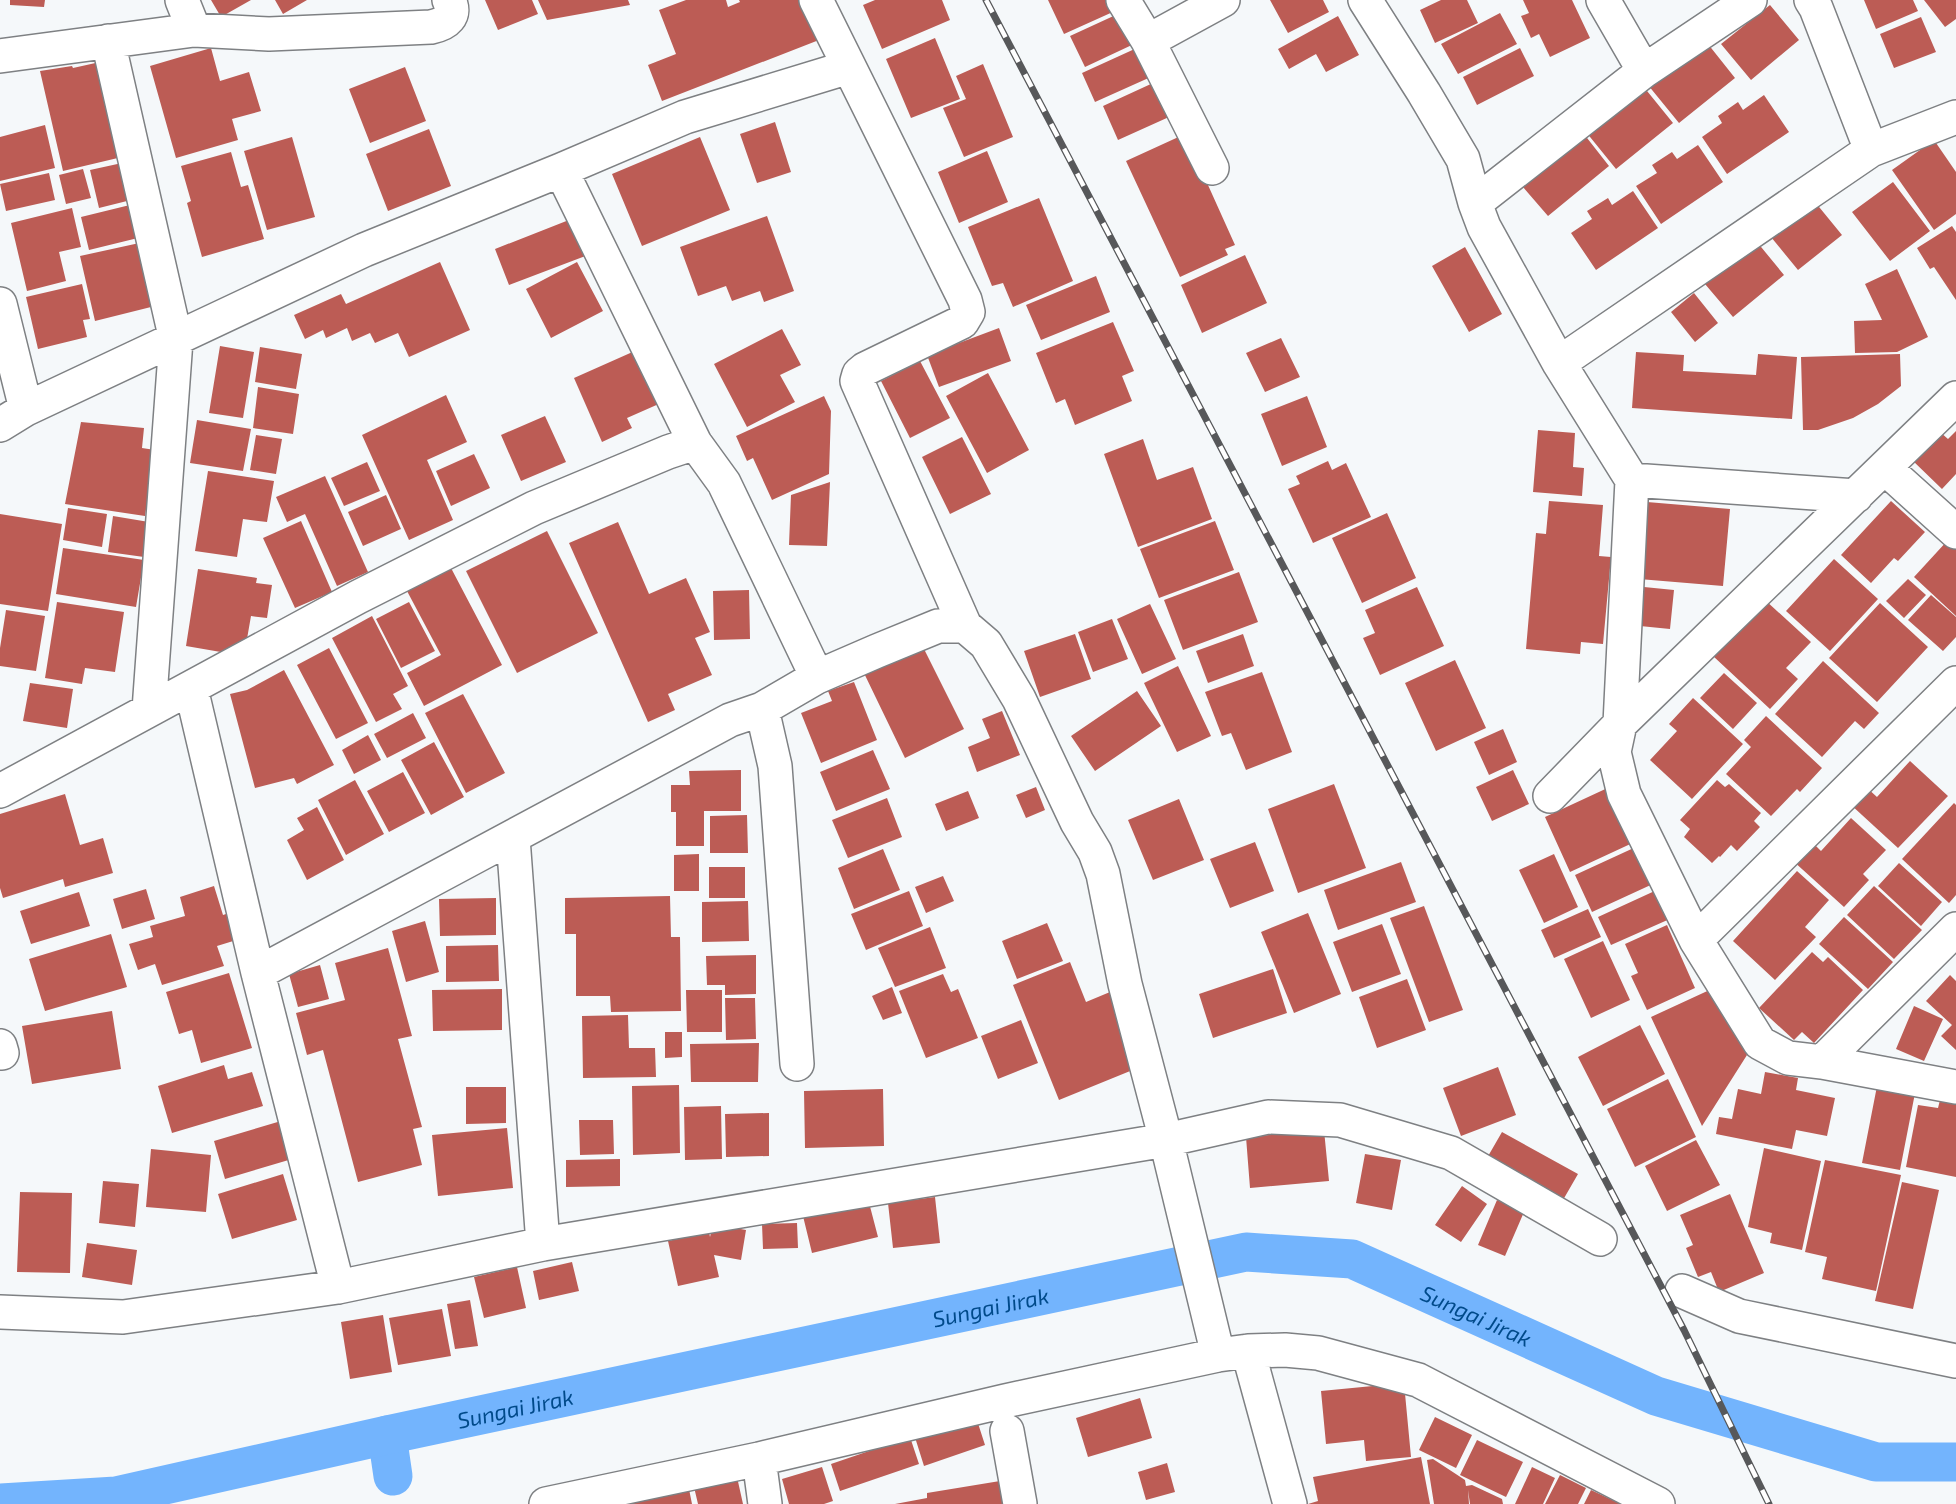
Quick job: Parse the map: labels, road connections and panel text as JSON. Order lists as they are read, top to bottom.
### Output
{
  "water": ["Sungai Jirak"]
}
